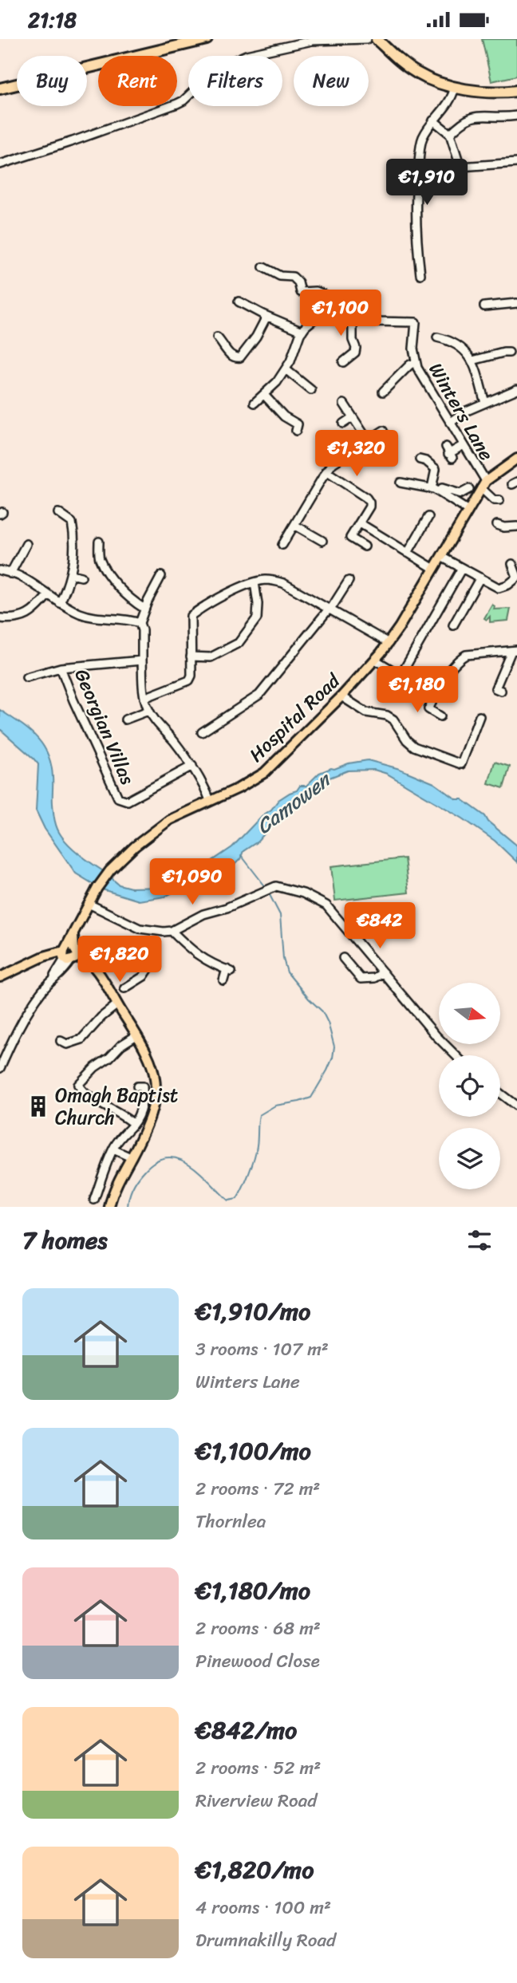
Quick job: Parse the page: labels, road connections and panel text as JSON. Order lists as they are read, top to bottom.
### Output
{
  "streets": {
    "main road": ["Hospital Road"],
    "street": ["Winters Lane", "Georgian Villas"]
  },
  "crossings": [
    ["Winters Lane", "Hospital Road"]
  ],
  "water": ["Camowen"],
  "places": {
    "building": ["Omagh Baptist Church"]
  },
  "north": "right",
  "page": {
    "status": "21:18",
    "chip": [
      "Buy",
      "Rent",
      "Filters",
      "New"
    ],
    "price": [
      "€1,910",
      "€1,100",
      "€1,320",
      "€1,180",
      "€1,090",
      "€842",
      "€1,820"
    ],
    "heading": "7 homes",
    "list": [
      {
        "name": "€1,910/mo",
        "note": "3 rooms · 107 m² · Winters Lane"
      },
      {
        "name": "€1,100/mo",
        "note": "2 rooms · 72 m² · Thornlea"
      },
      {
        "name": "€1,180/mo",
        "note": "2 rooms · 68 m² · Pinewood Close"
      },
      {
        "name": "€842/mo",
        "note": "2 rooms · 52 m² · Riverview Road"
      },
      {
        "name": "€1,820/mo",
        "note": "4 rooms · 100 m² · Drumnakilly Road"
      }
    ]
  }
}
